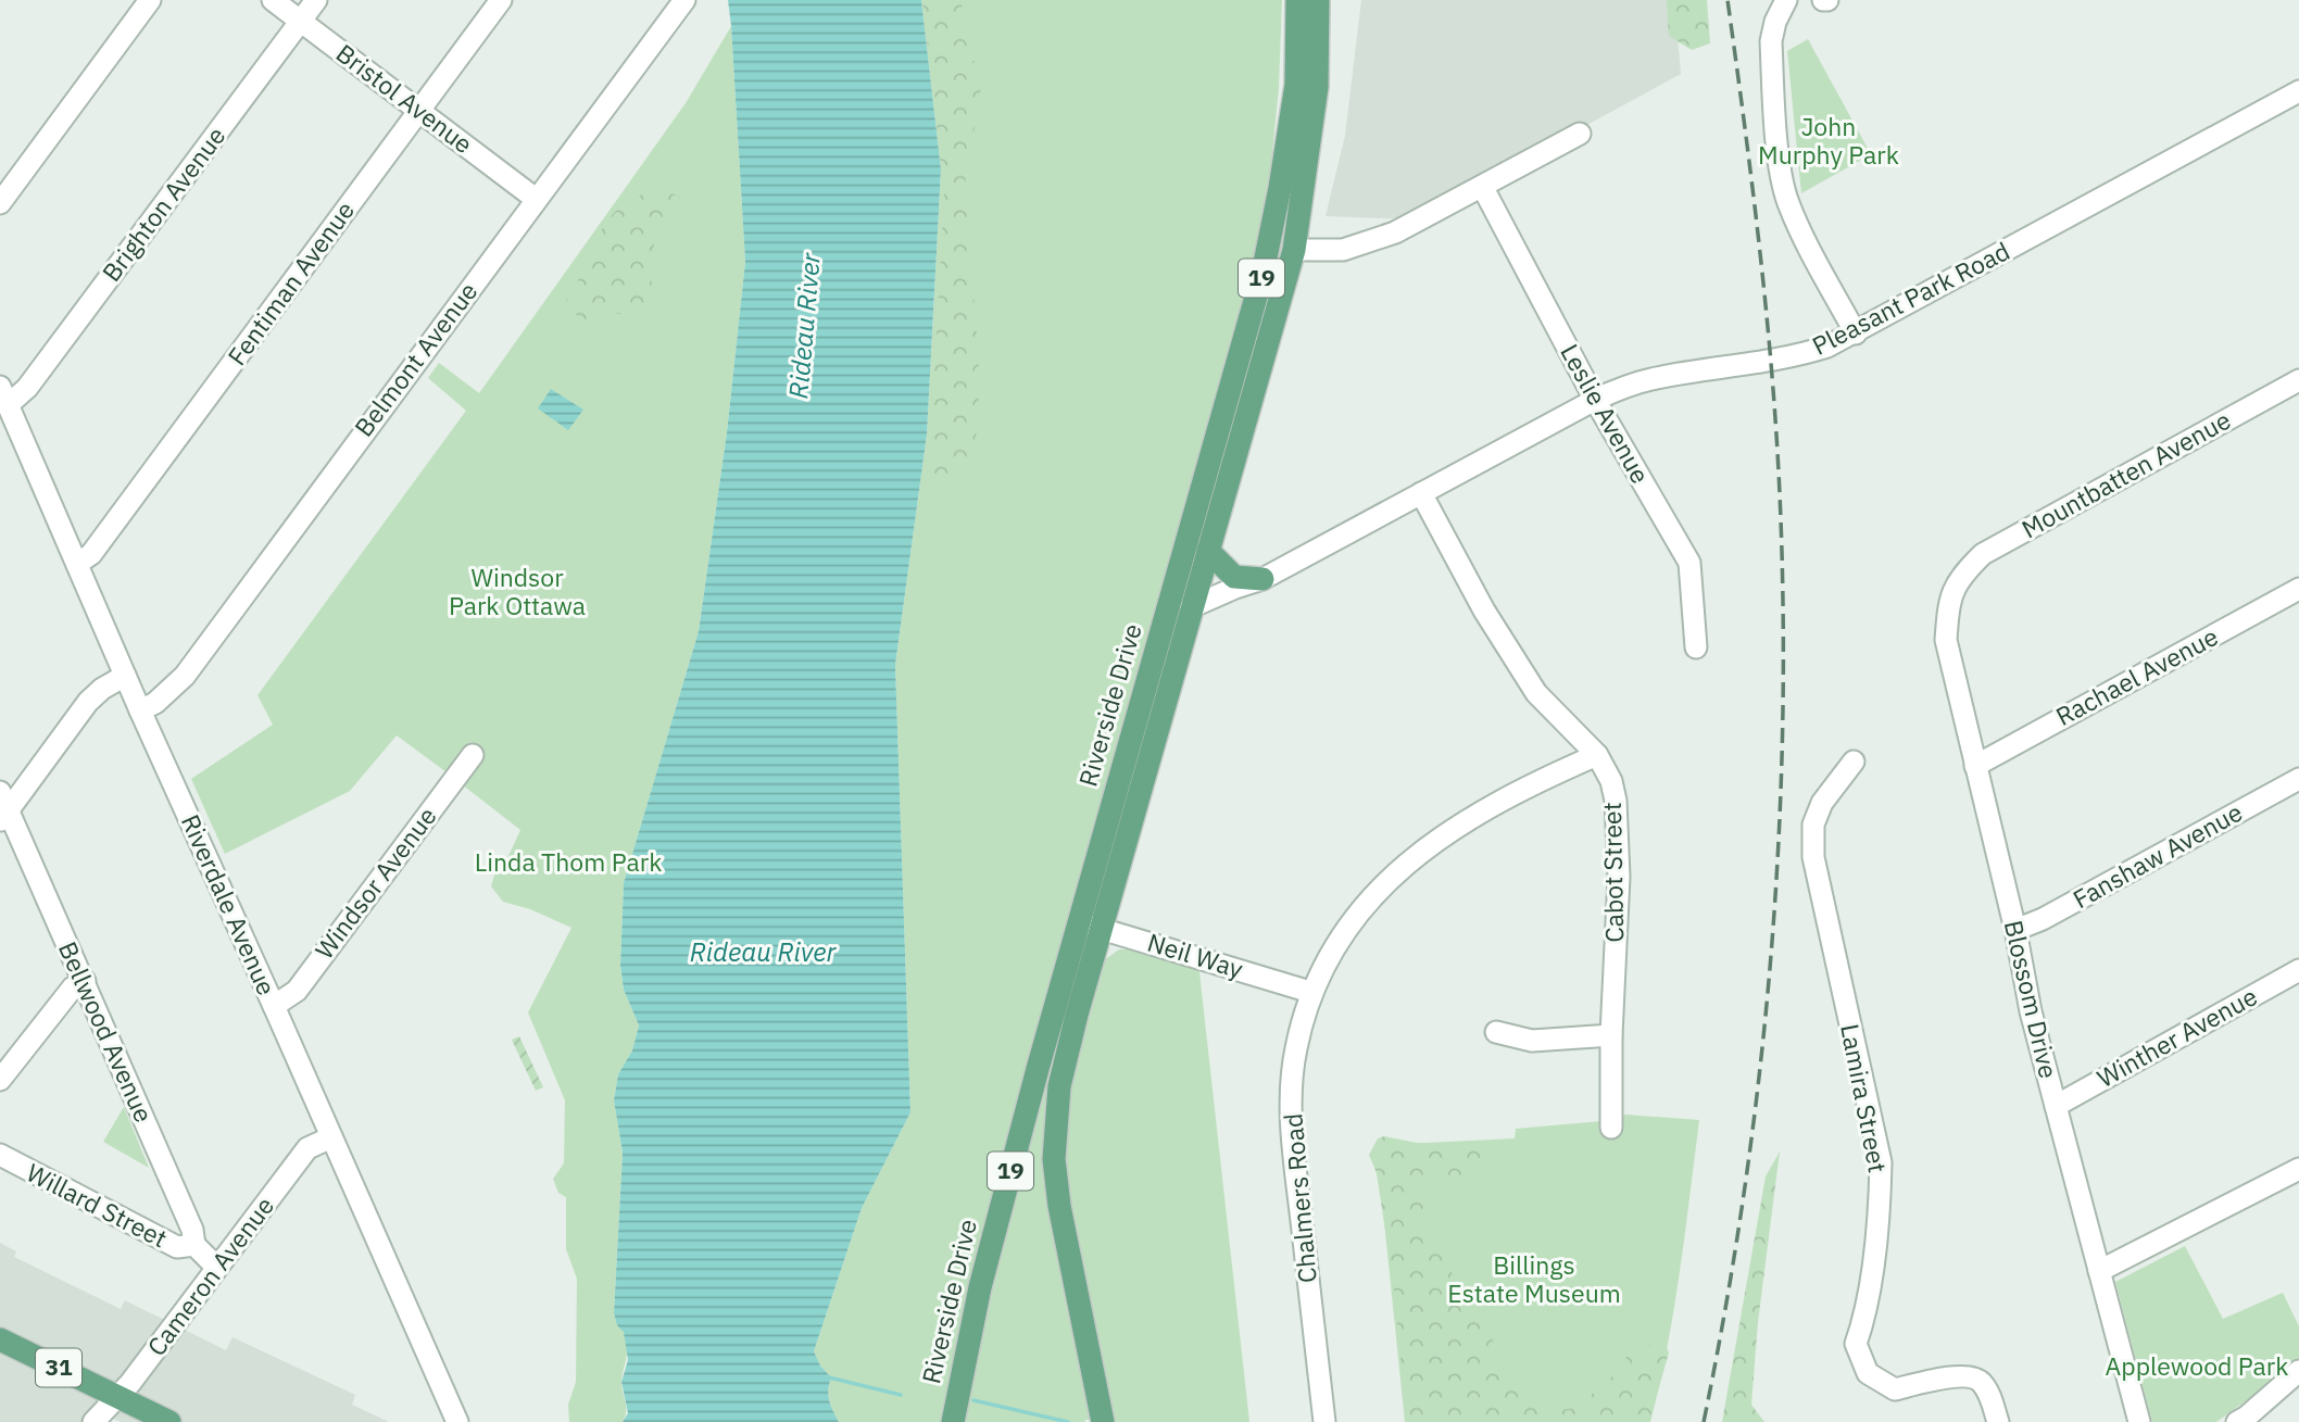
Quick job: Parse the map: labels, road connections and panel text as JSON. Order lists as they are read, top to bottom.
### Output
{
  "streets": {
    "main road": ["19", "Riverside Drive", "31"],
    "street": [
      "Bristol Avenue",
      "Brighton Avenue",
      "Fentiman Avenue",
      "Pleasant Park Road",
      "Belmont Avenue",
      "Leslie Avenue",
      "Mountbatten Avenue",
      "Rachael Avenue",
      "Fanshaw Avenue",
      "Cabot Street",
      "Windsor Avenue",
      "Riverdale Avenue",
      "Neil Way",
      "Blossom Drive",
      "Bellwood Avenue",
      "Winther Avenue",
      "Lamira Street",
      "Chalmers Road",
      "Willard Street",
      "Cameron Avenue"
    ]
  },
  "crossings": [
    ["Bristol Avenue", "Brighton Avenue"],
    ["Bristol Avenue", "Fentiman Avenue"],
    ["Bristol Avenue", "Belmont Avenue"],
    ["Brighton Avenue", "Riverdale Avenue"],
    ["Fentiman Avenue", "Riverdale Avenue"],
    ["Pleasant Park Road", "Leslie Avenue"],
    ["Pleasant Park Road", "Riverside Drive"],
    ["Pleasant Park Road", "Cabot Street"],
    ["Belmont Avenue", "Riverdale Avenue"],
    ["Mountbatten Avenue", "Blossom Drive"],
    ["Rachael Avenue", "Blossom Drive"],
    ["Riverside Drive", "Neil Way"],
    ["Fanshaw Avenue", "Blossom Drive"],
    ["Cabot Street", "Chalmers Road"],
    ["Windsor Avenue", "Riverdale Avenue"],
    ["Riverdale Avenue", "Cameron Avenue"],
    ["Neil Way", "Chalmers Road"],
    ["Blossom Drive", "Winther Avenue"],
    ["Bellwood Avenue", "Willard Street"],
    ["Bellwood Avenue", "Cameron Avenue"],
    ["Cameron Avenue", "31"]
  ],
  "water": ["Rideau River"],
  "parks": [
    "John Murphy Park",
    "Windsor Park Ottawa",
    "Linda Thom Park",
    "Billings Estate Museum",
    "Applewood Park"
  ]
}
